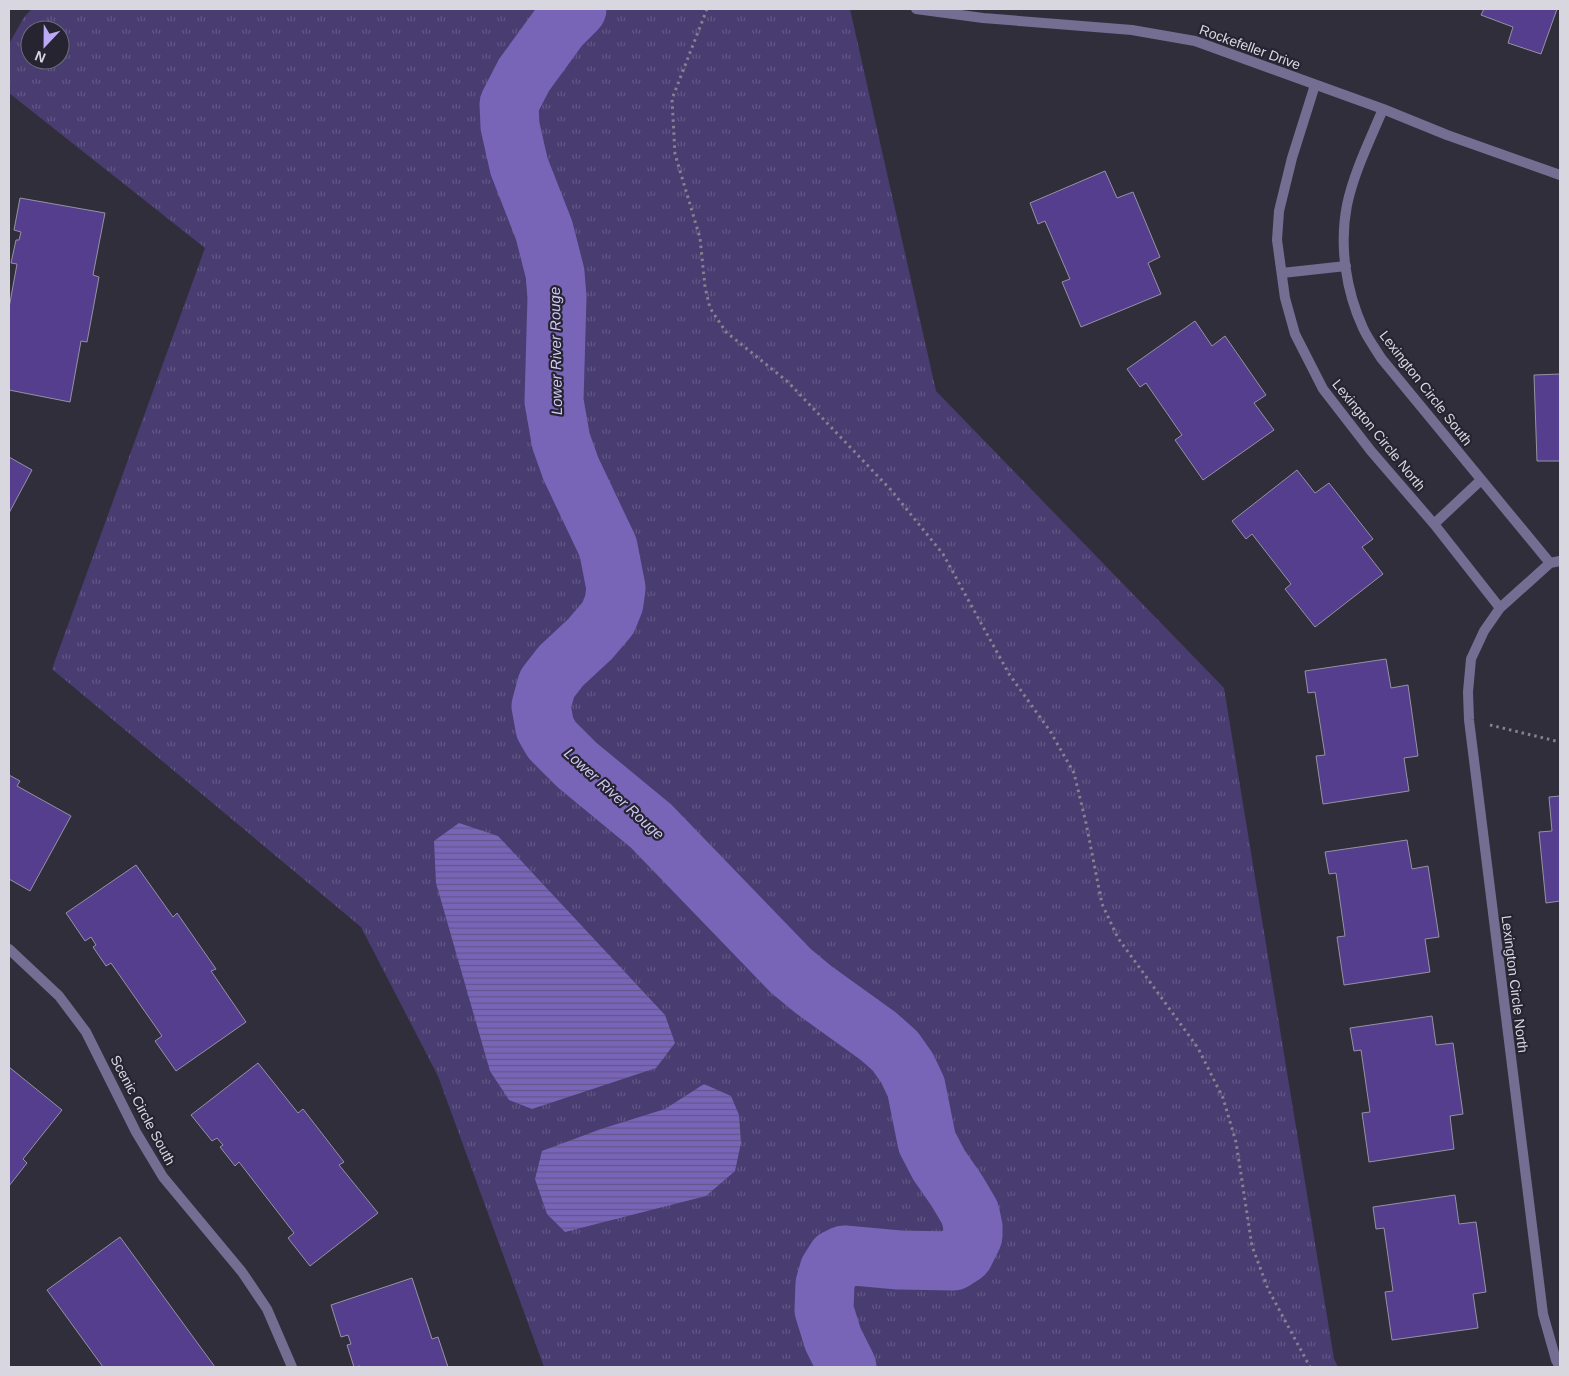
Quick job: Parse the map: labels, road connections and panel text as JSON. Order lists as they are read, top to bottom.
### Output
{
  "streets": {
    "street": [
      "Rockefeller Drive",
      "Lexington Circle South",
      "Lexington Circle North",
      "Scenic Circle South"
    ]
  },
  "crossings": [
    ["Rockefeller Drive", "Lexington Circle South"],
    ["Rockefeller Drive", "Lexington Circle North"],
    ["Lexington Circle South", "Lexington Circle North"]
  ],
  "water": ["Lower River Rouge"],
  "north": "bottom"
}
